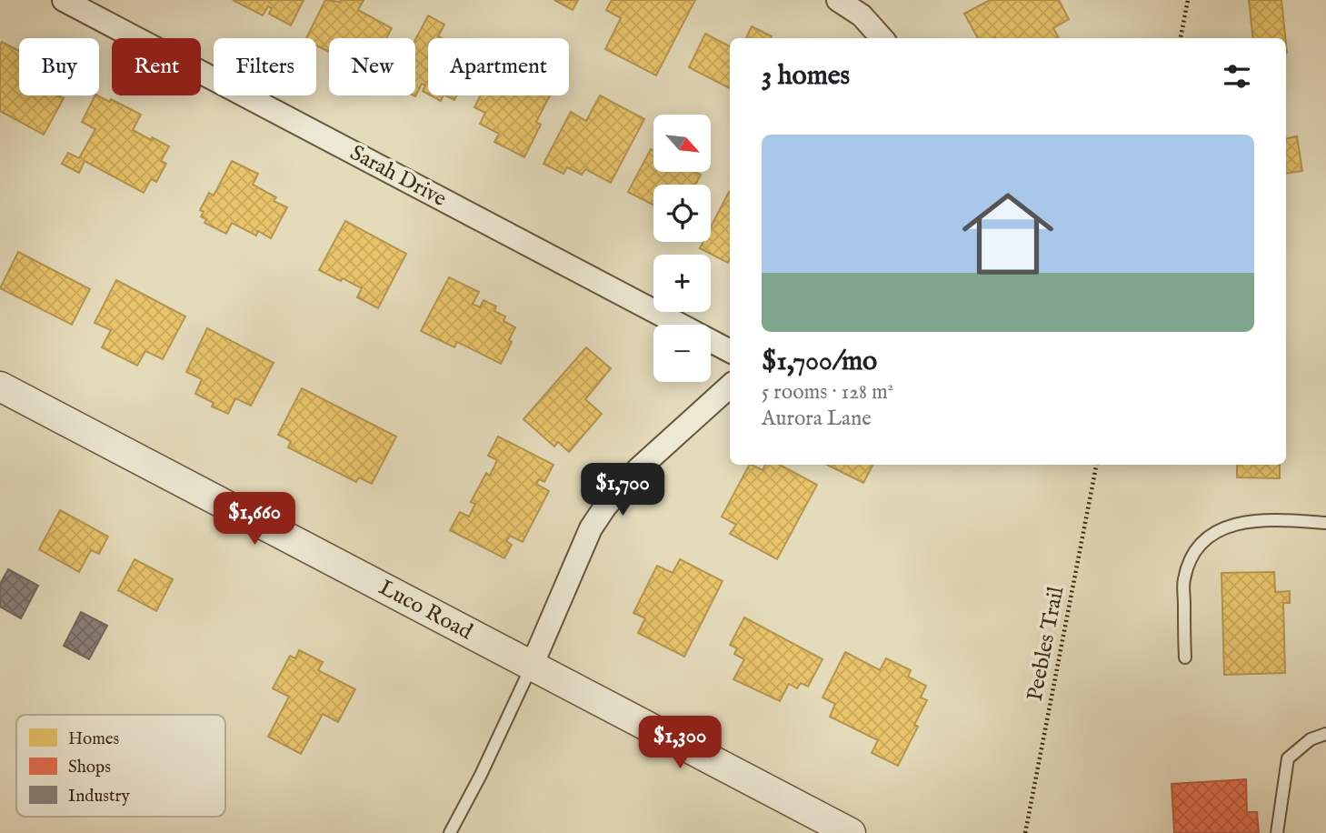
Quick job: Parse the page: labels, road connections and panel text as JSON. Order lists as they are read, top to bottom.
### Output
{
  "streets": {
    "street": ["Sarah Drive", "Luco Road"],
    "path": ["Peebles Trail"]
  },
  "legend": ["Homes", "Shops", "Industry"],
  "north": "bottom right",
  "page": {
    "chip": [
      "Buy",
      "Rent",
      "Filters",
      "New",
      "Apartment"
    ],
    "heading": "3 homes",
    "map_buttons": ["+", "−"],
    "list": [
      {
        "name": "$1,700/mo",
        "note": "5 rooms · 128 m² · Aurora Lane"
      }
    ],
    "price": ["$1,700", "$1,660", "$1,300"]
  }
}
